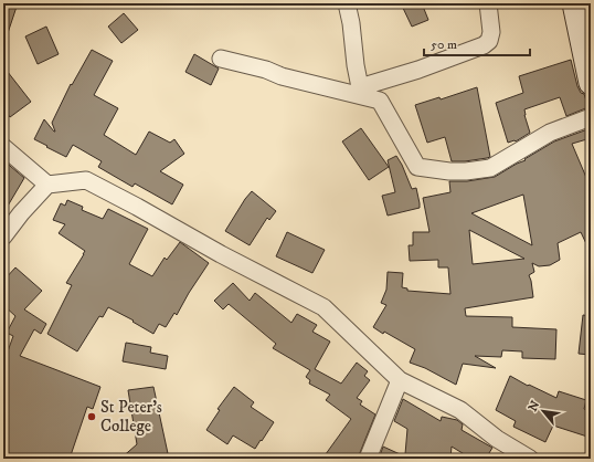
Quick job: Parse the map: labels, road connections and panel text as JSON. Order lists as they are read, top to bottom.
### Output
{
  "places": ["St Peter's College"],
  "scale_bar": "50 m",
  "north": "top left"
}
